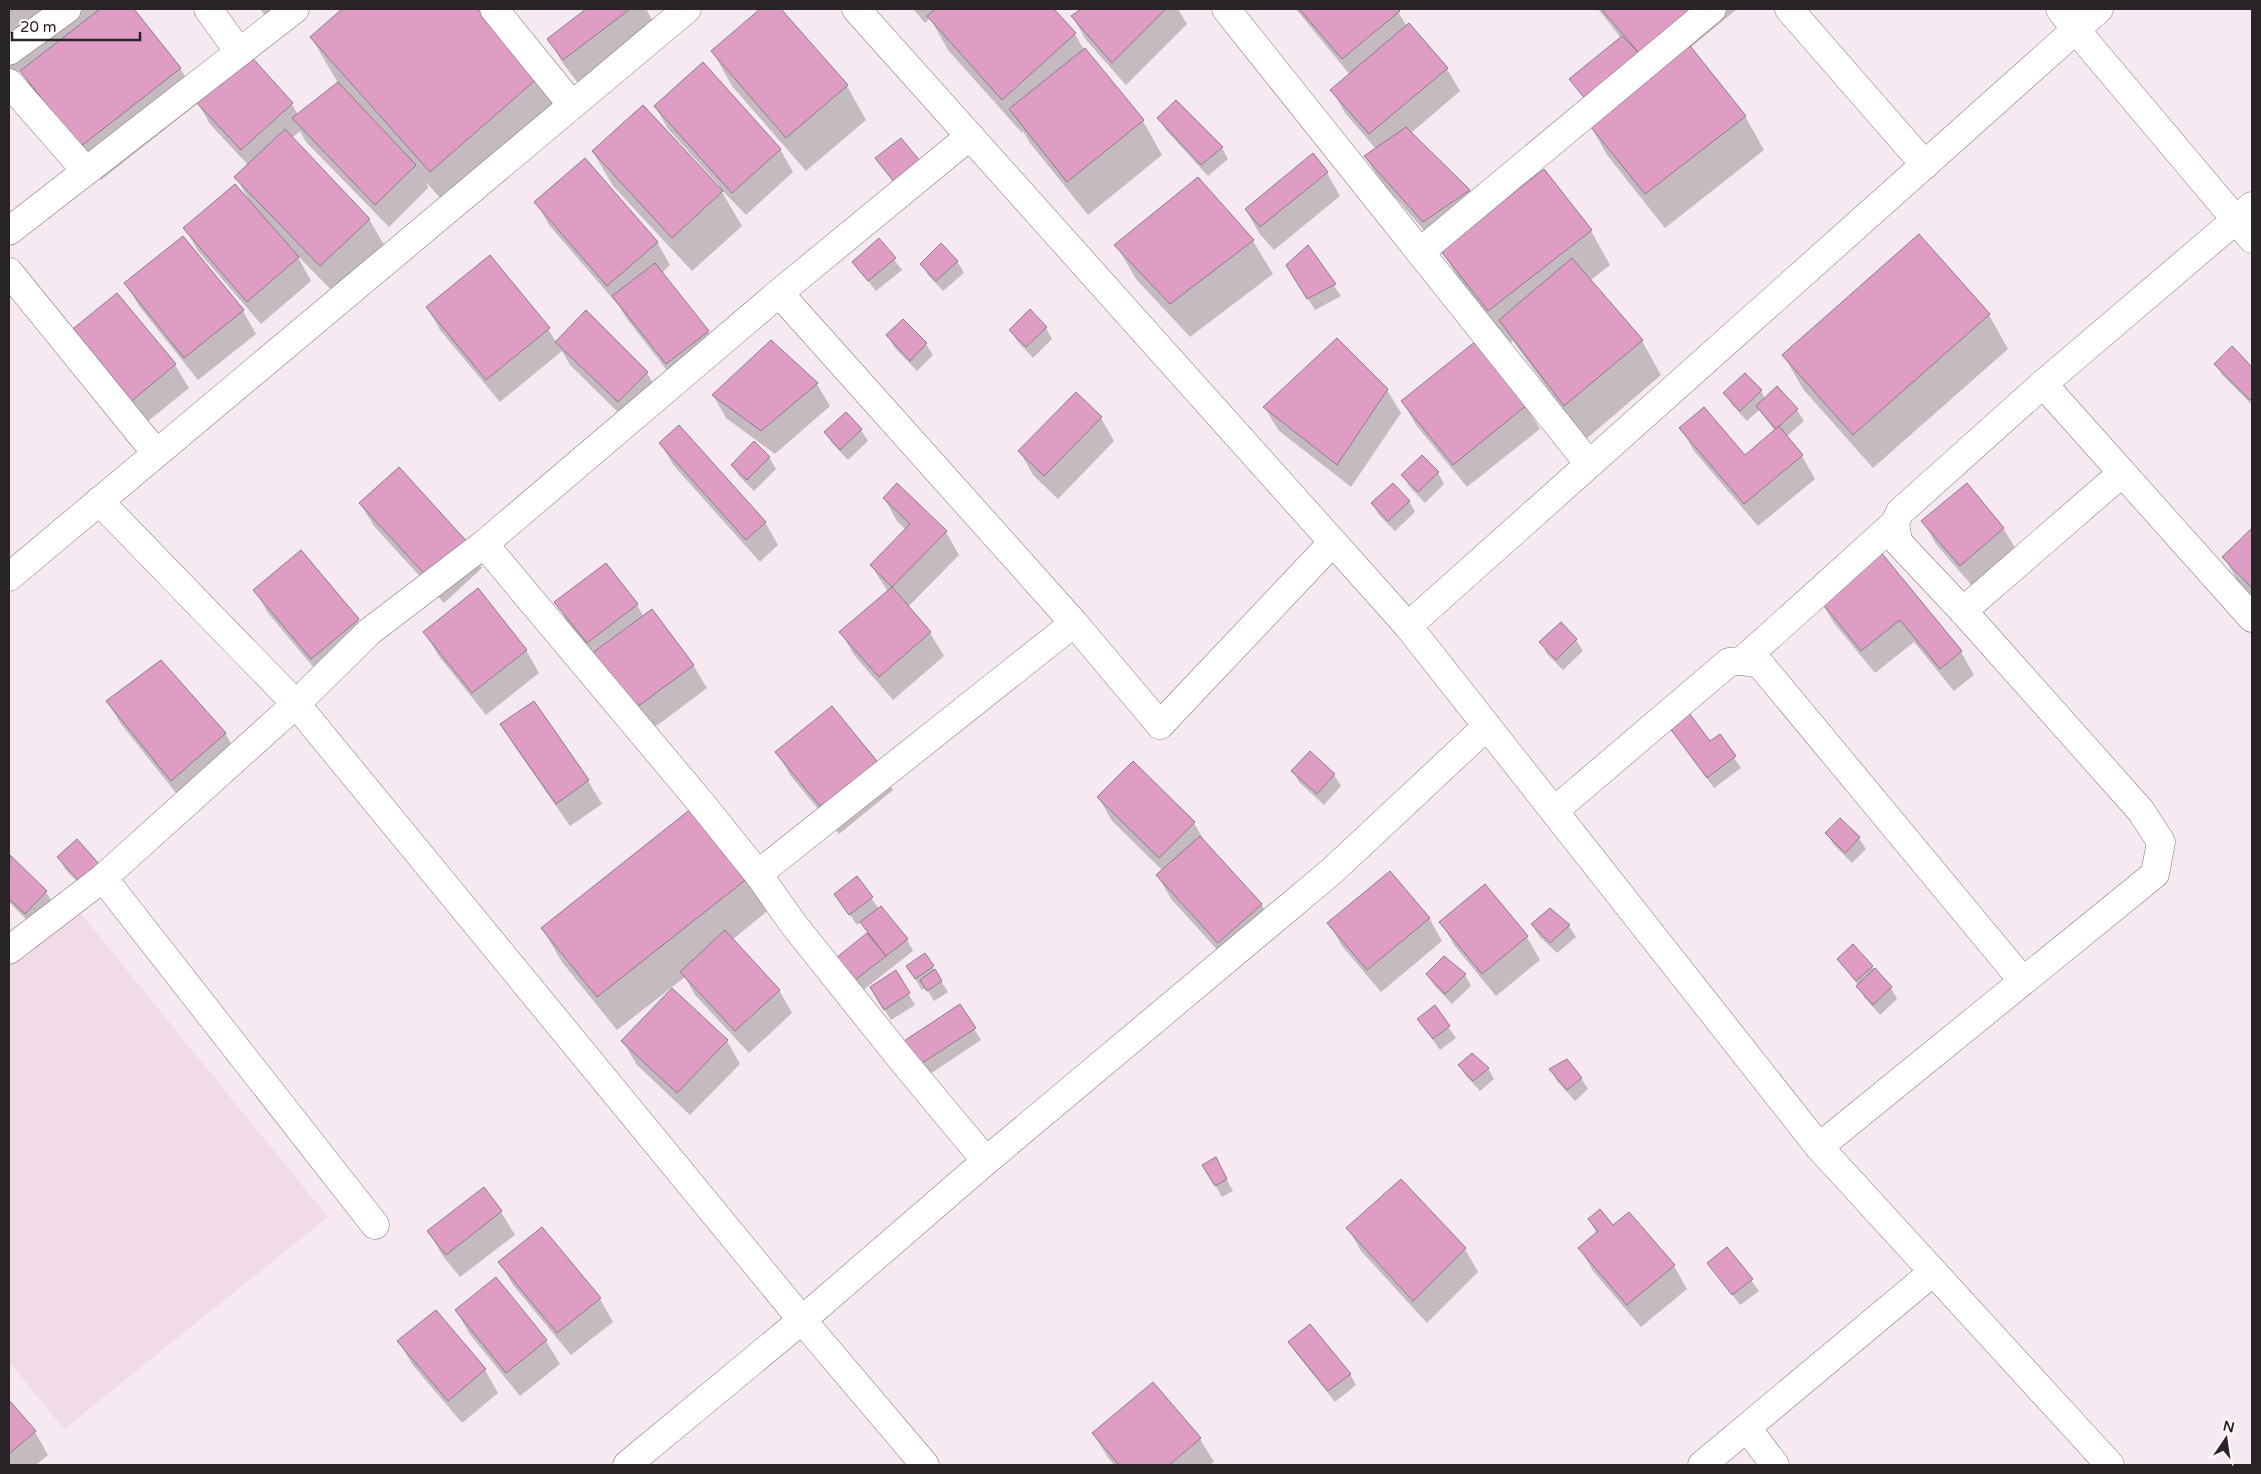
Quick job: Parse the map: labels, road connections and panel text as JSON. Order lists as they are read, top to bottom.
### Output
{
  "scale_bar": "20 m",
  "north": "top"
}
